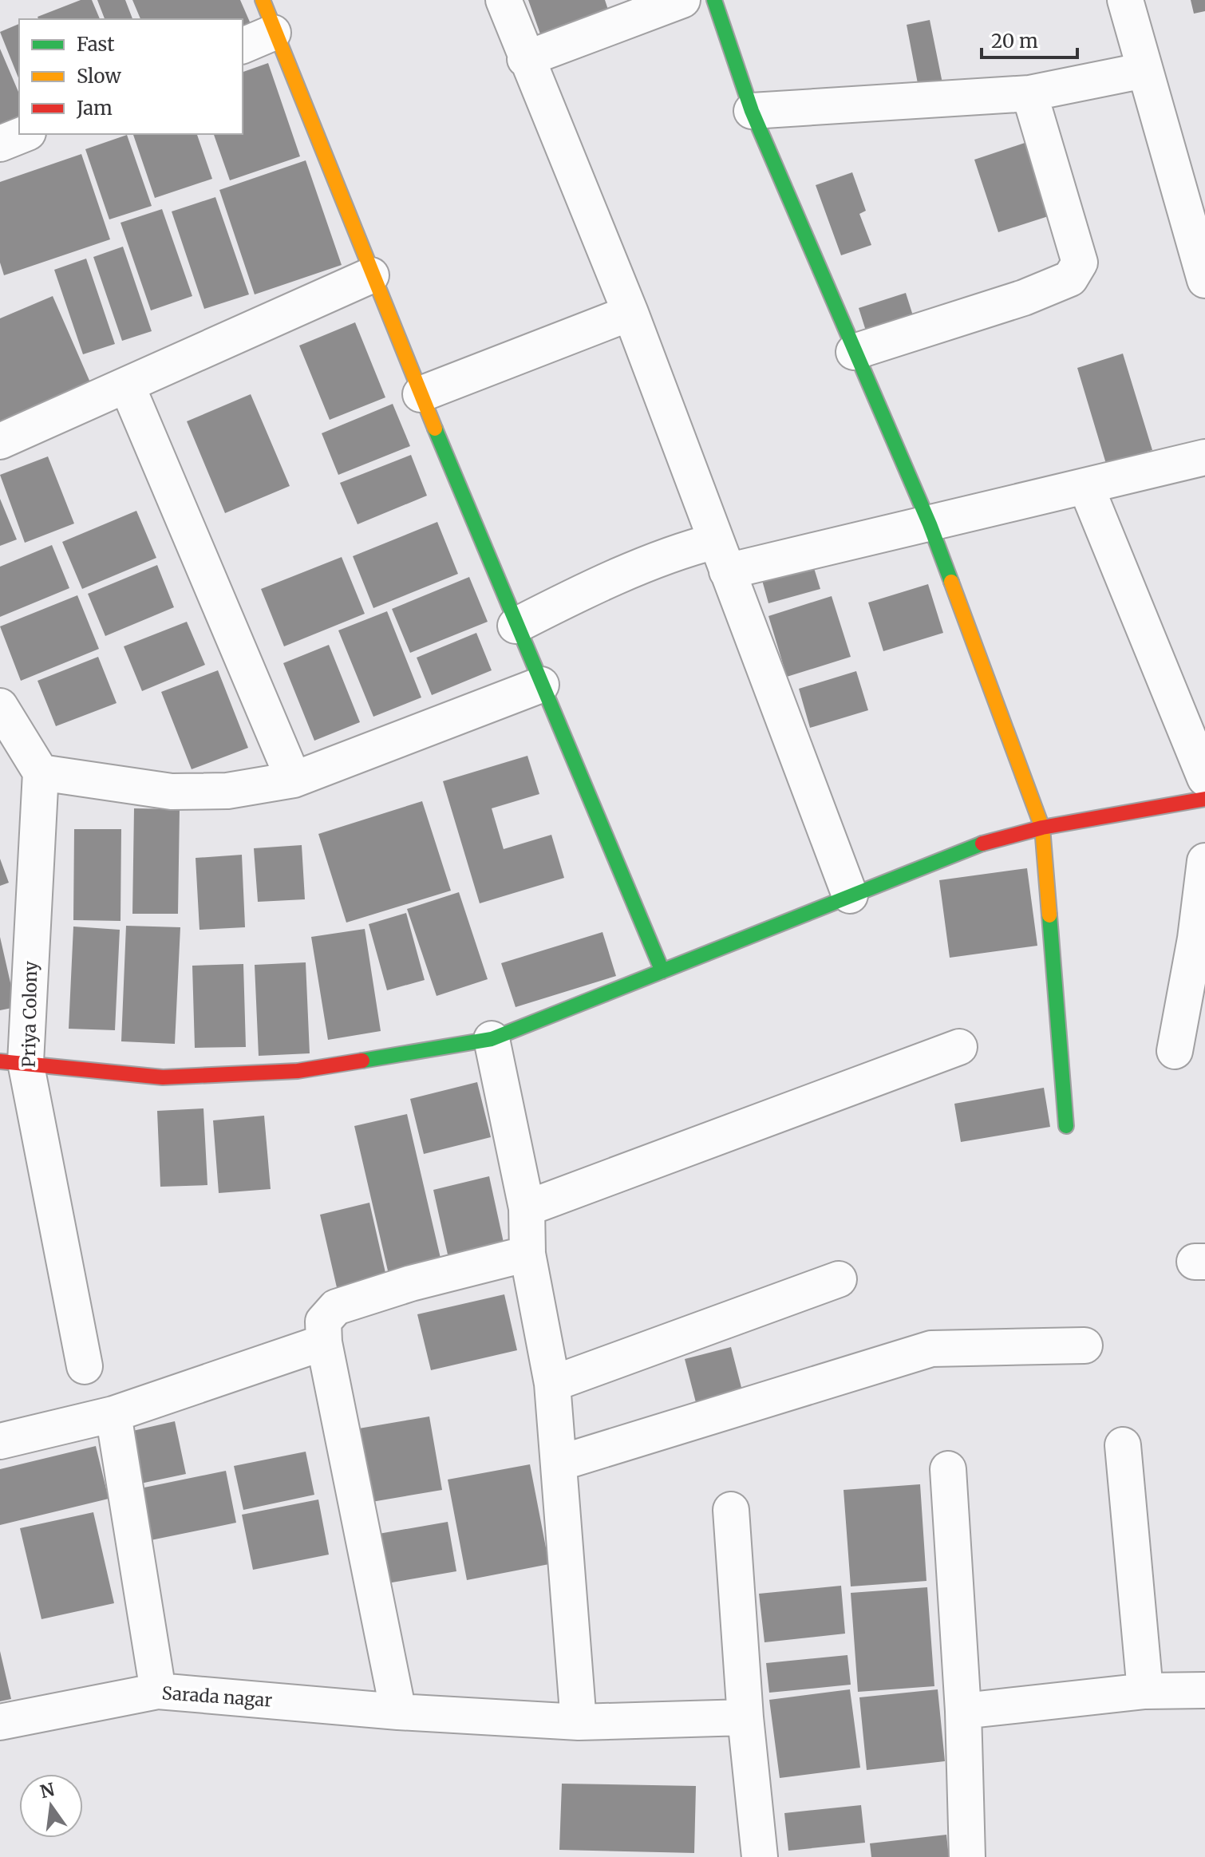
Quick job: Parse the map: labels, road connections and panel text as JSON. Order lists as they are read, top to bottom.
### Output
{
  "streets": {
    "street": ["Priya Colony", "Sarada nagar"]
  },
  "legend": ["Fast", "Slow", "Jam"],
  "scale_bar": "20 m",
  "north": "top"
}
